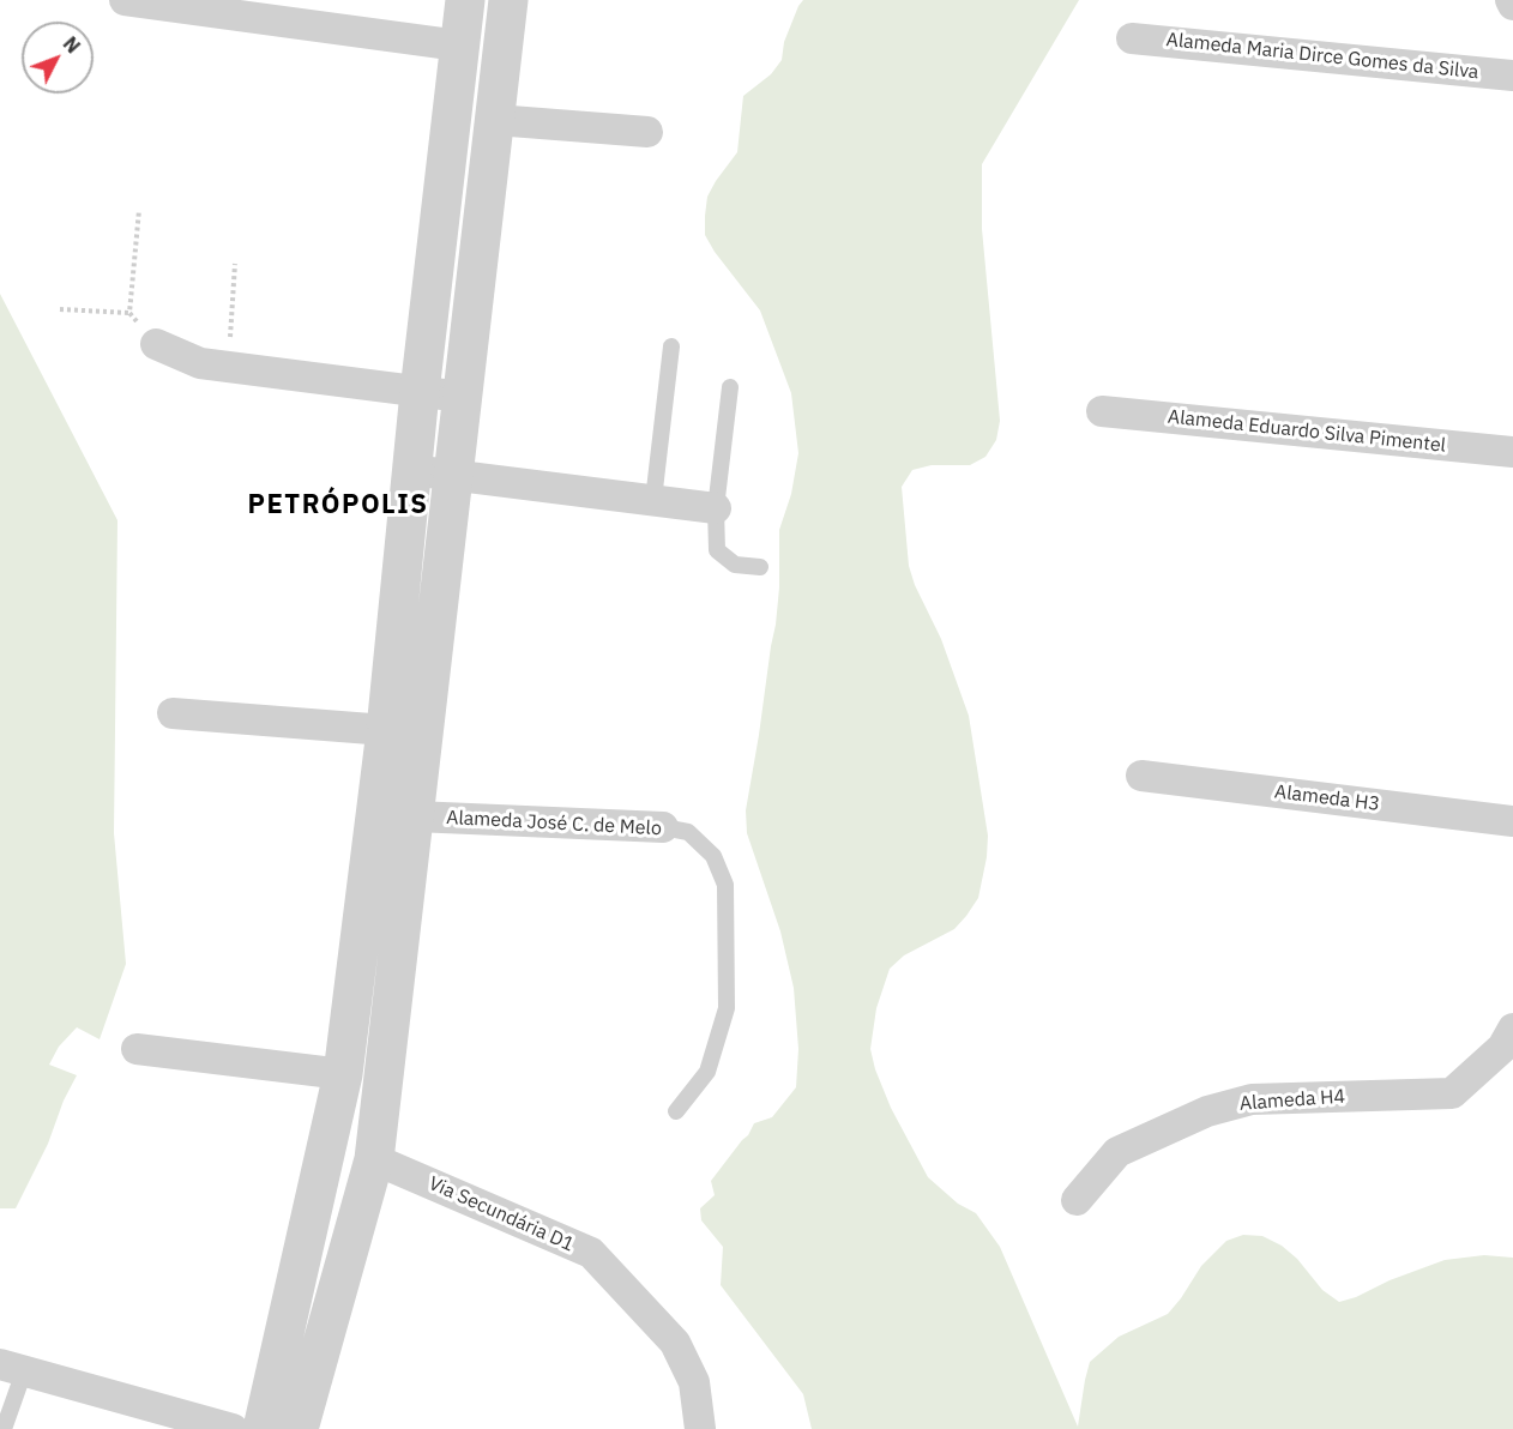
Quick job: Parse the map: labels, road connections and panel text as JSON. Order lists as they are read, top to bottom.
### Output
{
  "streets": {
    "street": [
      "Alameda Maria Dirce Gomes da Silva",
      "Alameda Eduardo Silva Pimentel",
      "Alameda H3",
      "Alameda José C. de Melo",
      "Alameda H4",
      "Via Secundária D1"
    ]
  },
  "districts": ["PETRÓPOLIS"],
  "north": "top right"
}
